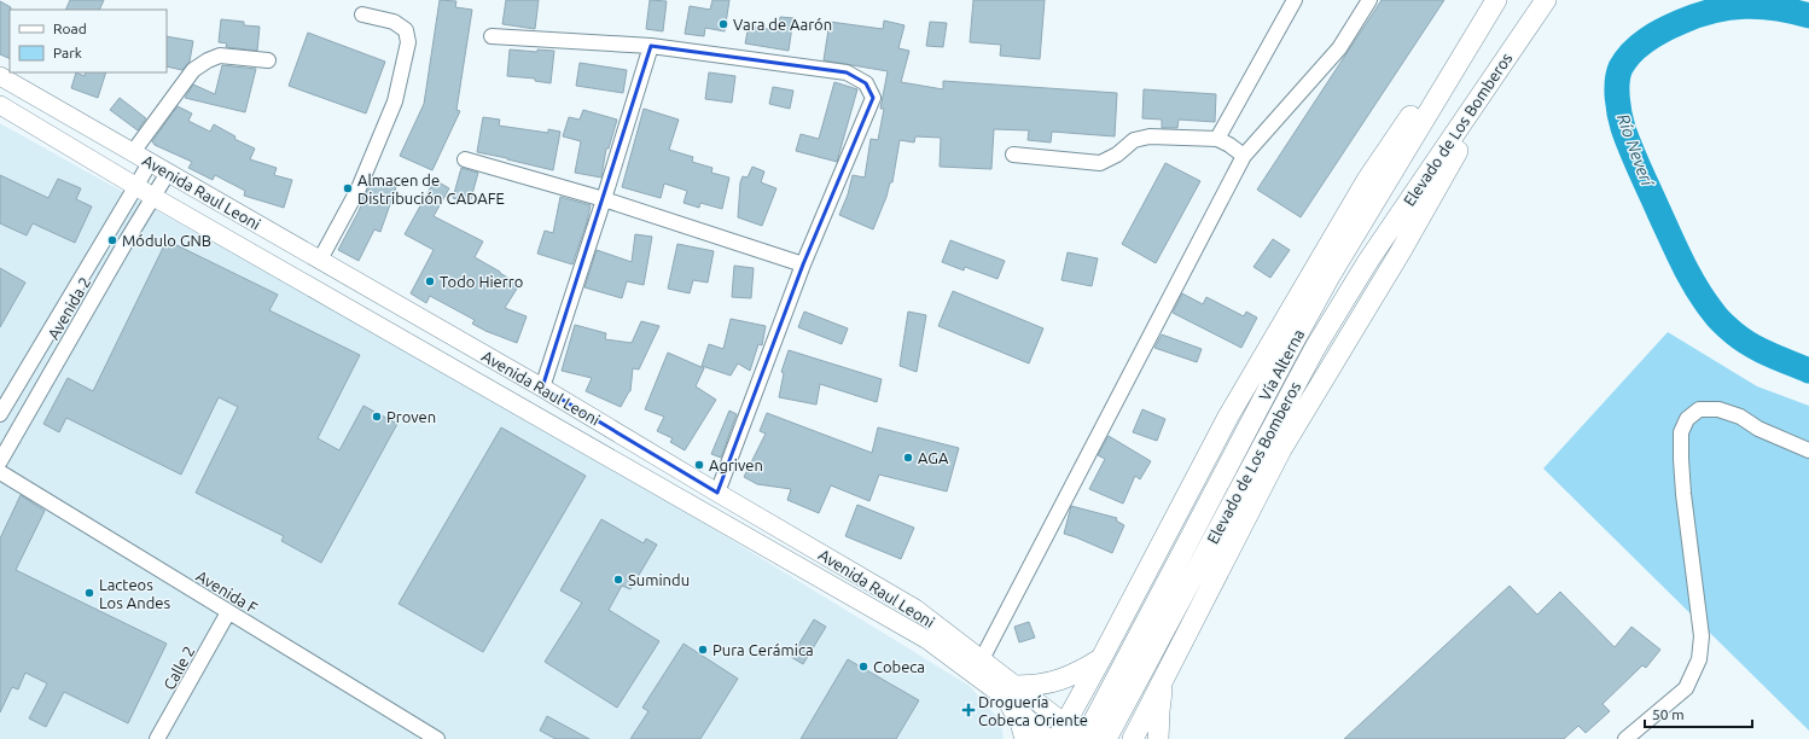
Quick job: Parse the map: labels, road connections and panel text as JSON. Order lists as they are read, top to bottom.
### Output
{
  "streets": {
    "highway": ["Elevado de Los Bomberos", "Vía Alterna"],
    "main road": ["Avenida Raul Leoni"],
    "street": ["Avenida 2", "Avenida F", "Calle 2"]
  },
  "crossings": [
    ["Elevado de Los Bomberos", "Vía Alterna"],
    ["Avenida Raul Leoni", "Avenida 2"],
    ["Avenida Raul Leoni", "Vía Alterna"],
    ["Avenida F", "Calle 2"]
  ],
  "water": ["Río Neverí"],
  "places": {
    "other": [
      "Vara de Aarón",
      "Almacen de Distribución CADAFE",
      "Módulo GNB",
      "Todo Hierro",
      "Proven",
      "AGA",
      "Agriven",
      "Sumindu",
      "Lacteos Los Andes",
      "Pura Cerámica",
      "Cobeca"
    ],
    "health": ["Droguería Cobeca Oriente"]
  },
  "legend": ["Road", "Park"],
  "scale_bar": "50 m"
}
